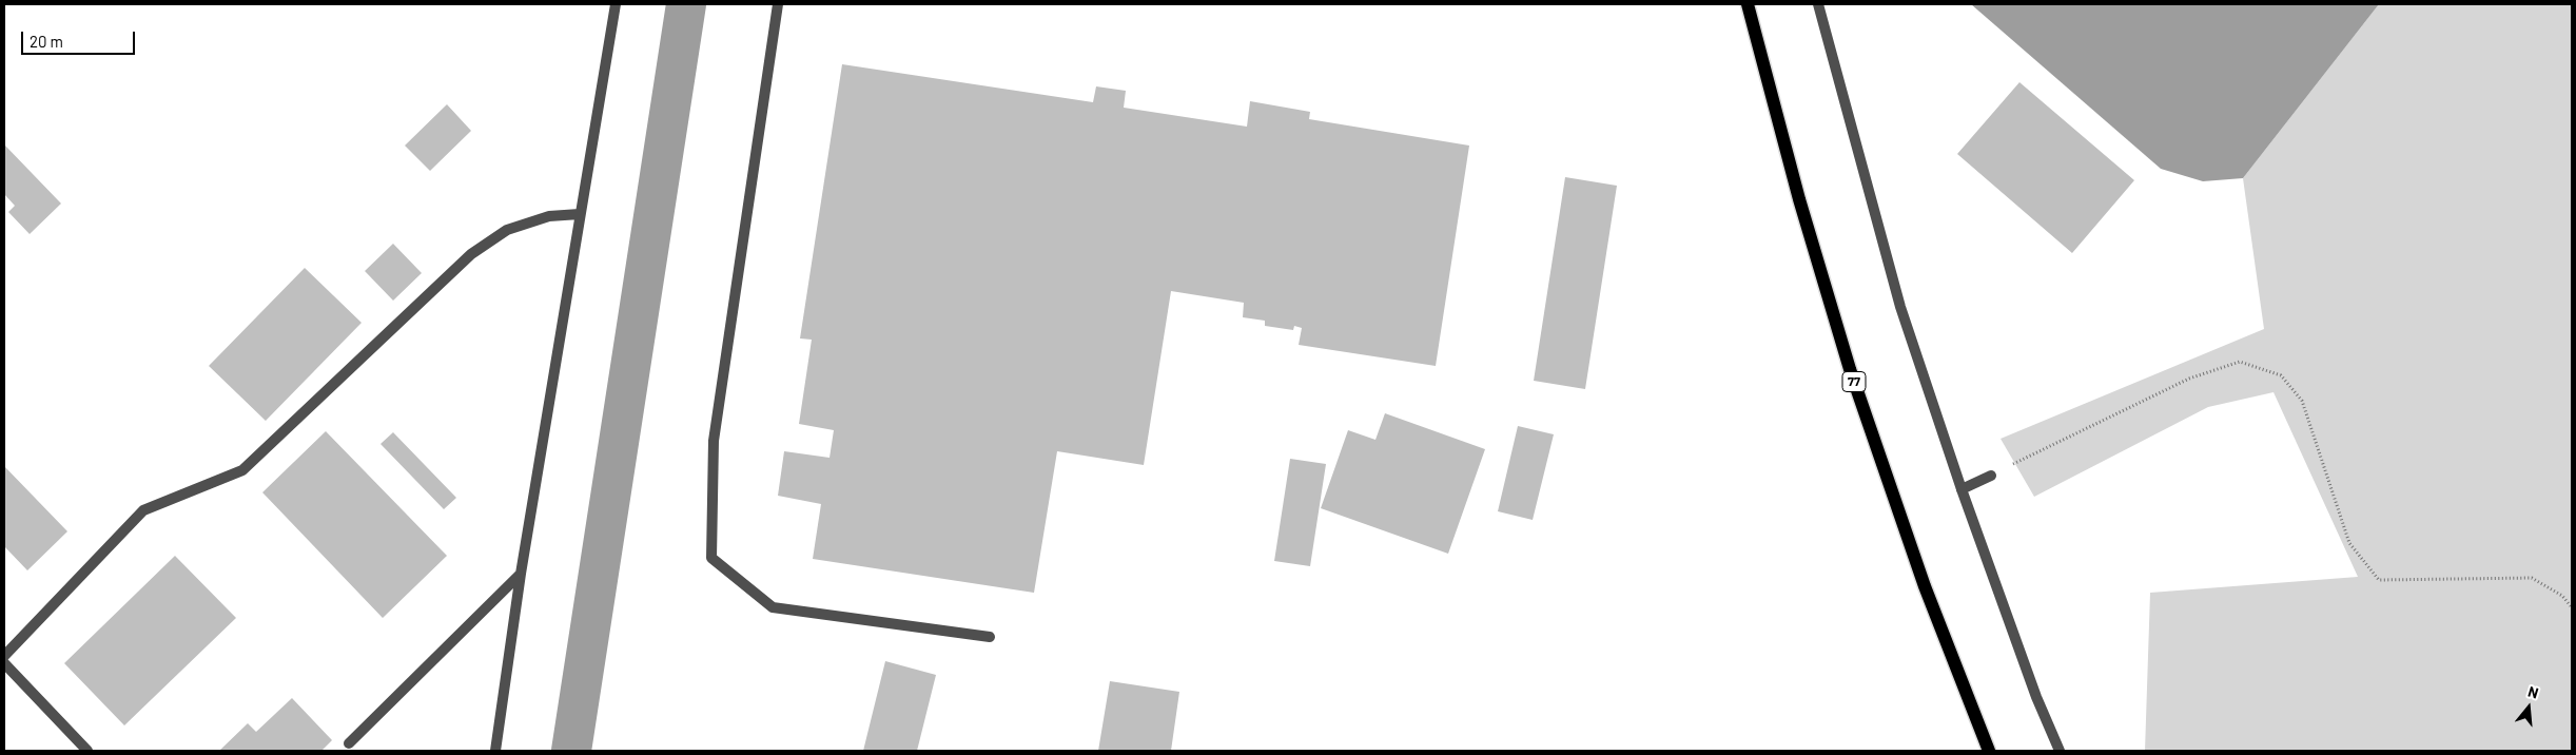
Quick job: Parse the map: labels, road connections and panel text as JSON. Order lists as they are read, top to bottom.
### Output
{
  "streets": {
    "main road": ["77"]
  },
  "scale_bar": "20 m",
  "north": "top"
}
